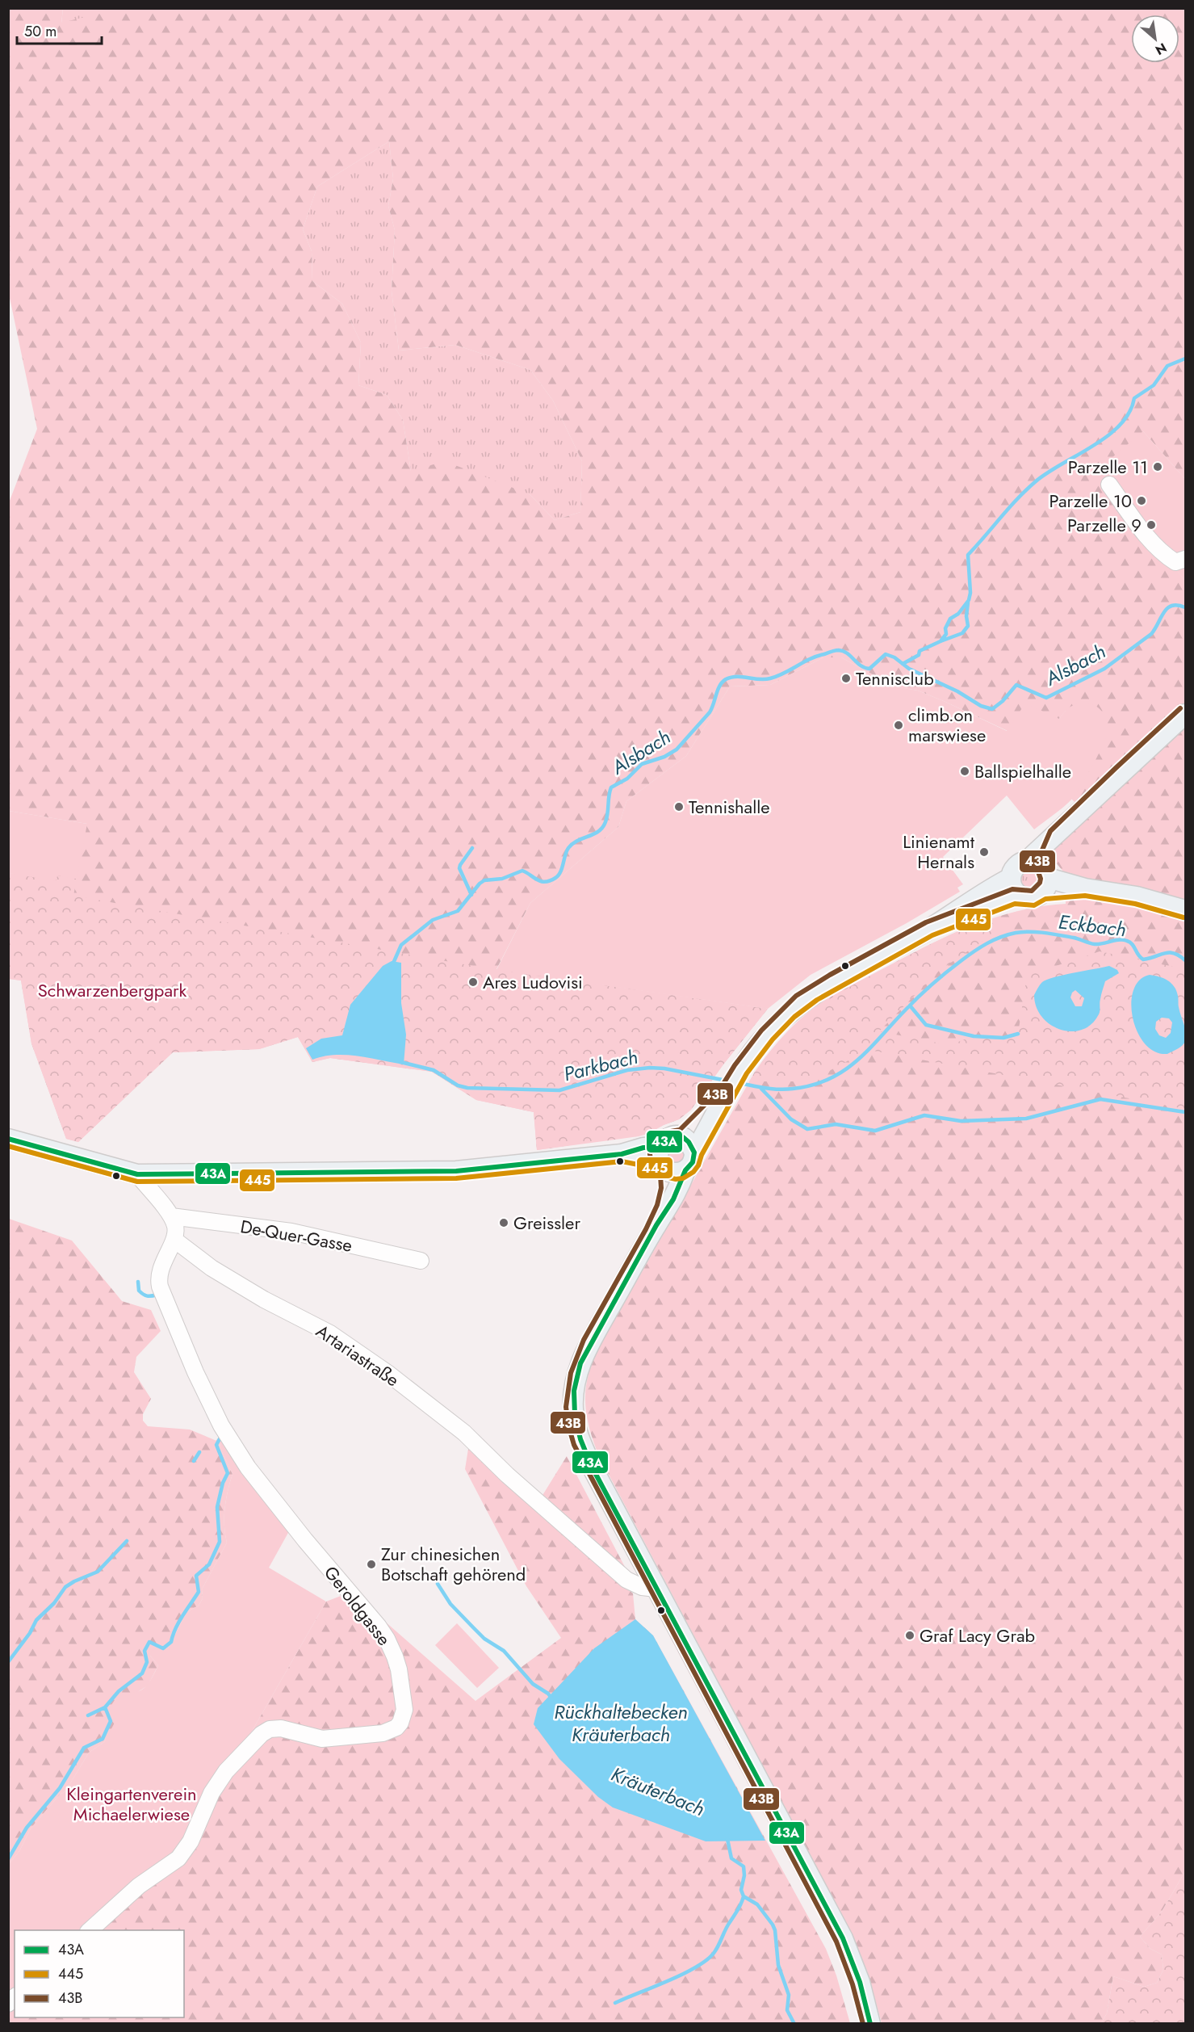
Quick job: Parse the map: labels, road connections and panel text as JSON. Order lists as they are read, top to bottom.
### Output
{
  "streets": {
    "street": ["De-Quer-Gasse", "Artariastraße", "Geroldgasse"]
  },
  "crossings": [
    ["Artariastraße", "Geroldgasse"]
  ],
  "water": [
    "Alsbach",
    "Eckbach",
    "Parkbach",
    "Rückhaltebecken Kräuterbach",
    "Kräuterbach"
  ],
  "parks": ["Schwarzenbergpark", "Kleingartenverein Michaelerwiese"],
  "places": [
    "Parzelle 11",
    "Parzelle 10",
    "Parzelle 9",
    "Tennisclub",
    "climb.on marswiese",
    "Ballspielhalle",
    "Tennishalle",
    "Linienamt Hernals",
    "Ares Ludovisi",
    "Greissler",
    "Zur chinesichen Botschaft gehörend",
    "Graf Lacy Grab"
  ],
  "lines": ["transit line 43B", "transit line 445", "transit line 43A"],
  "legend": ["43A", "445", "43B"],
  "scale_bar": "50 m",
  "north": "bottom right"
}
